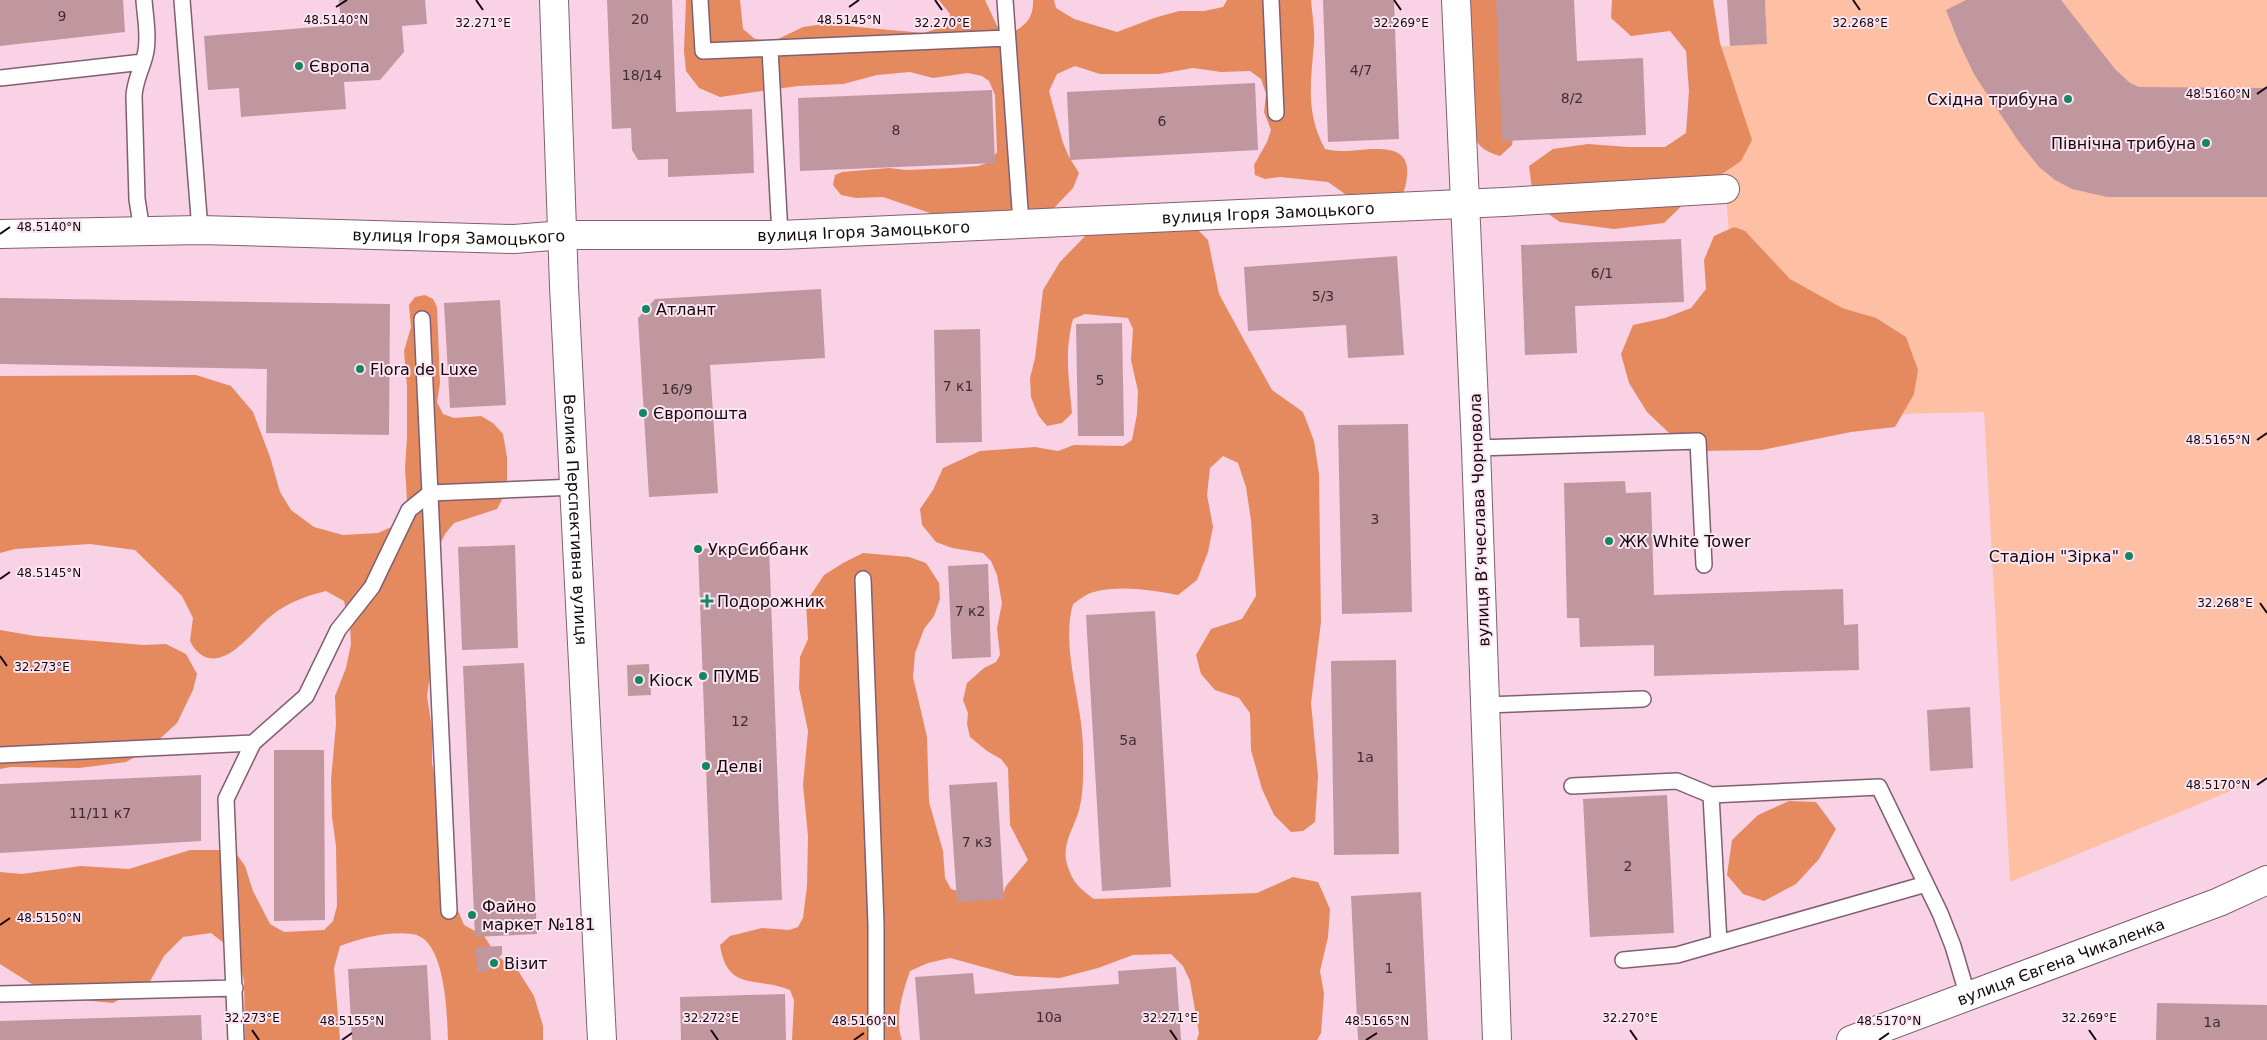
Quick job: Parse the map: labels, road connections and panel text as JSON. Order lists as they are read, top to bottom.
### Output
{
  "streets": {
    "street": [
      "вулиця Ігоря Замоцького",
      "Велика Перспективна вулиця",
      "вулиця Вʼячеслава Чорновола",
      "вулиця Євгена Чикаленка"
    ]
  },
  "crossings": [
    ["вулиця Ігоря Замоцького", "Велика Перспективна вулиця"],
    ["вулиця Ігоря Замоцького", "вулиця Вʼячеслава Чорновола"]
  ],
  "places": {
    "other": [
      "Європа",
      "Східна трибуна",
      "Північна трибуна",
      "Атлант",
      "Flora de Luxe",
      "Європошта",
      "ЖК White Tower",
      "УкрСиббанк",
      "Стадіон \"Зірка\"",
      "ПУМБ",
      "Кіоск",
      "Делві",
      "Файно маркет №181",
      "Візит"
    ],
    "health": ["Подорожник"]
  },
  "house_numbers": [
    "9",
    "20",
    "4/7",
    "18/14",
    "8/2",
    "6",
    "8",
    "6/1",
    "5/3",
    "5",
    "7 к1",
    "16/9",
    "3",
    "7 к2",
    "12",
    "5а",
    "1а",
    "11/11 к7",
    "7 к3",
    "2",
    "1",
    "10а",
    "1а"
  ],
  "coordinates": [
    "48.5140°N",
    "48.5145°N",
    "32.271°E",
    "32.270°E",
    "32.269°E",
    "32.268°E",
    "48.5160°N",
    "48.5165°N",
    "32.273°E",
    "48.5170°N",
    "48.5150°N",
    "32.272°E",
    "48.5155°N"
  ]
}
